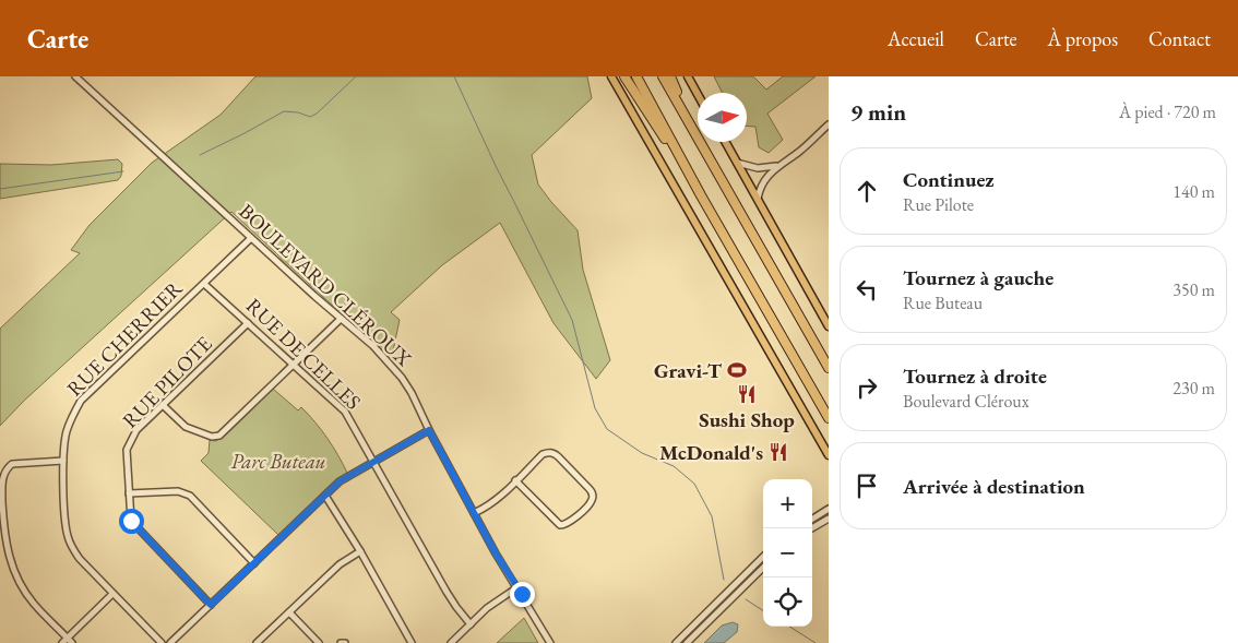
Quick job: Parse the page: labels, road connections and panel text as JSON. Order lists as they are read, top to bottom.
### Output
{
  "streets": {
    "street": [
      "BOULEVARD CLÉROUX",
      "RUE CHERRIER",
      "RUE DE CELLES",
      "RUE PILOTE"
    ]
  },
  "crossings": [
    ["BOULEVARD CLÉROUX", "RUE CHERRIER"],
    ["RUE CHERRIER", "RUE DE CELLES"],
    ["RUE DE CELLES", "RUE PILOTE"]
  ],
  "parks": ["Parc Buteau"],
  "places": {
    "sports": ["Gravi-T"],
    "restaurant": ["Sushi Shop", "McDonald's"]
  },
  "north": "right",
  "page": {
    "header": "Carte",
    "nav": [
      "Accueil",
      "Carte",
      "À propos",
      "Contact"
    ],
    "heading": ["9 min", "À pied · 720 m"],
    "list": [
      ["Continuez", "Rue Pilote", "140 m"],
      ["Tournez à gauche", "Rue Buteau", "350 m"],
      ["Tournez à droite", "Boulevard Cléroux", "230 m"],
      "Arrivée à destination"
    ],
    "map_buttons": ["+", "−"]
  }
}
